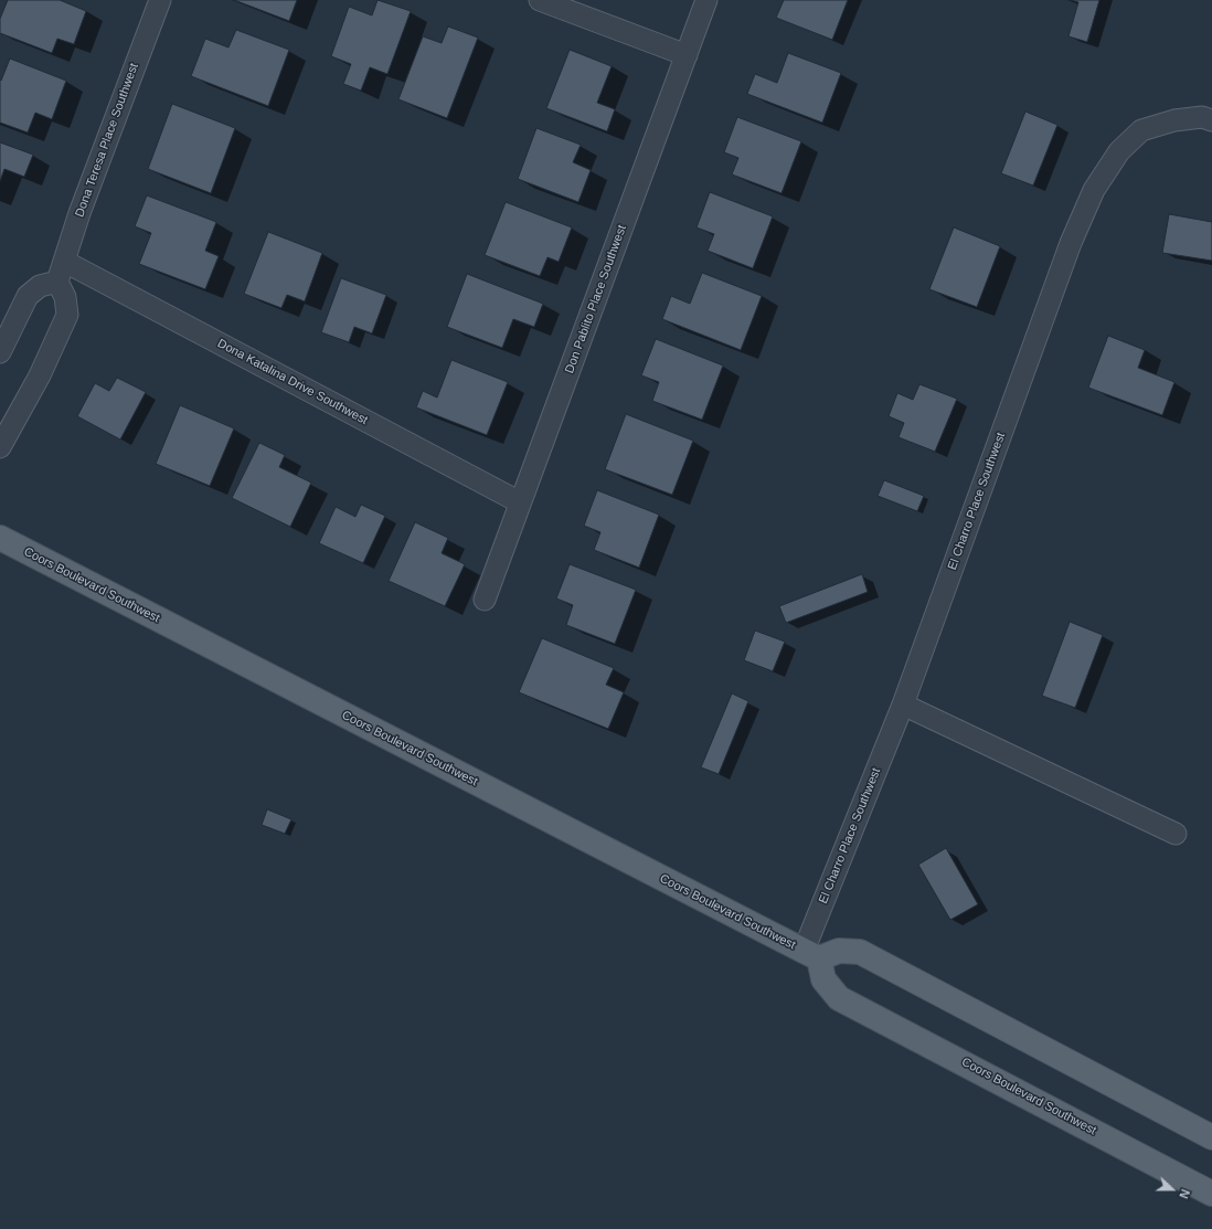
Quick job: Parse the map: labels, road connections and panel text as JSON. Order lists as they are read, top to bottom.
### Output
{
  "streets": {
    "main road": ["Coors Boulevard Southwest"],
    "street": [
      "Dona Teresa Place Southwest",
      "Don Pablito Place Southwest",
      "Dona Katalina Drive Southwest",
      "El Charro Place Southwest"
    ]
  },
  "crossings": [
    ["Dona Teresa Place Southwest", "Dona Katalina Drive Southwest"],
    ["Don Pablito Place Southwest", "Dona Katalina Drive Southwest"],
    ["El Charro Place Southwest", "Coors Boulevard Southwest"]
  ],
  "north": "right"
}
